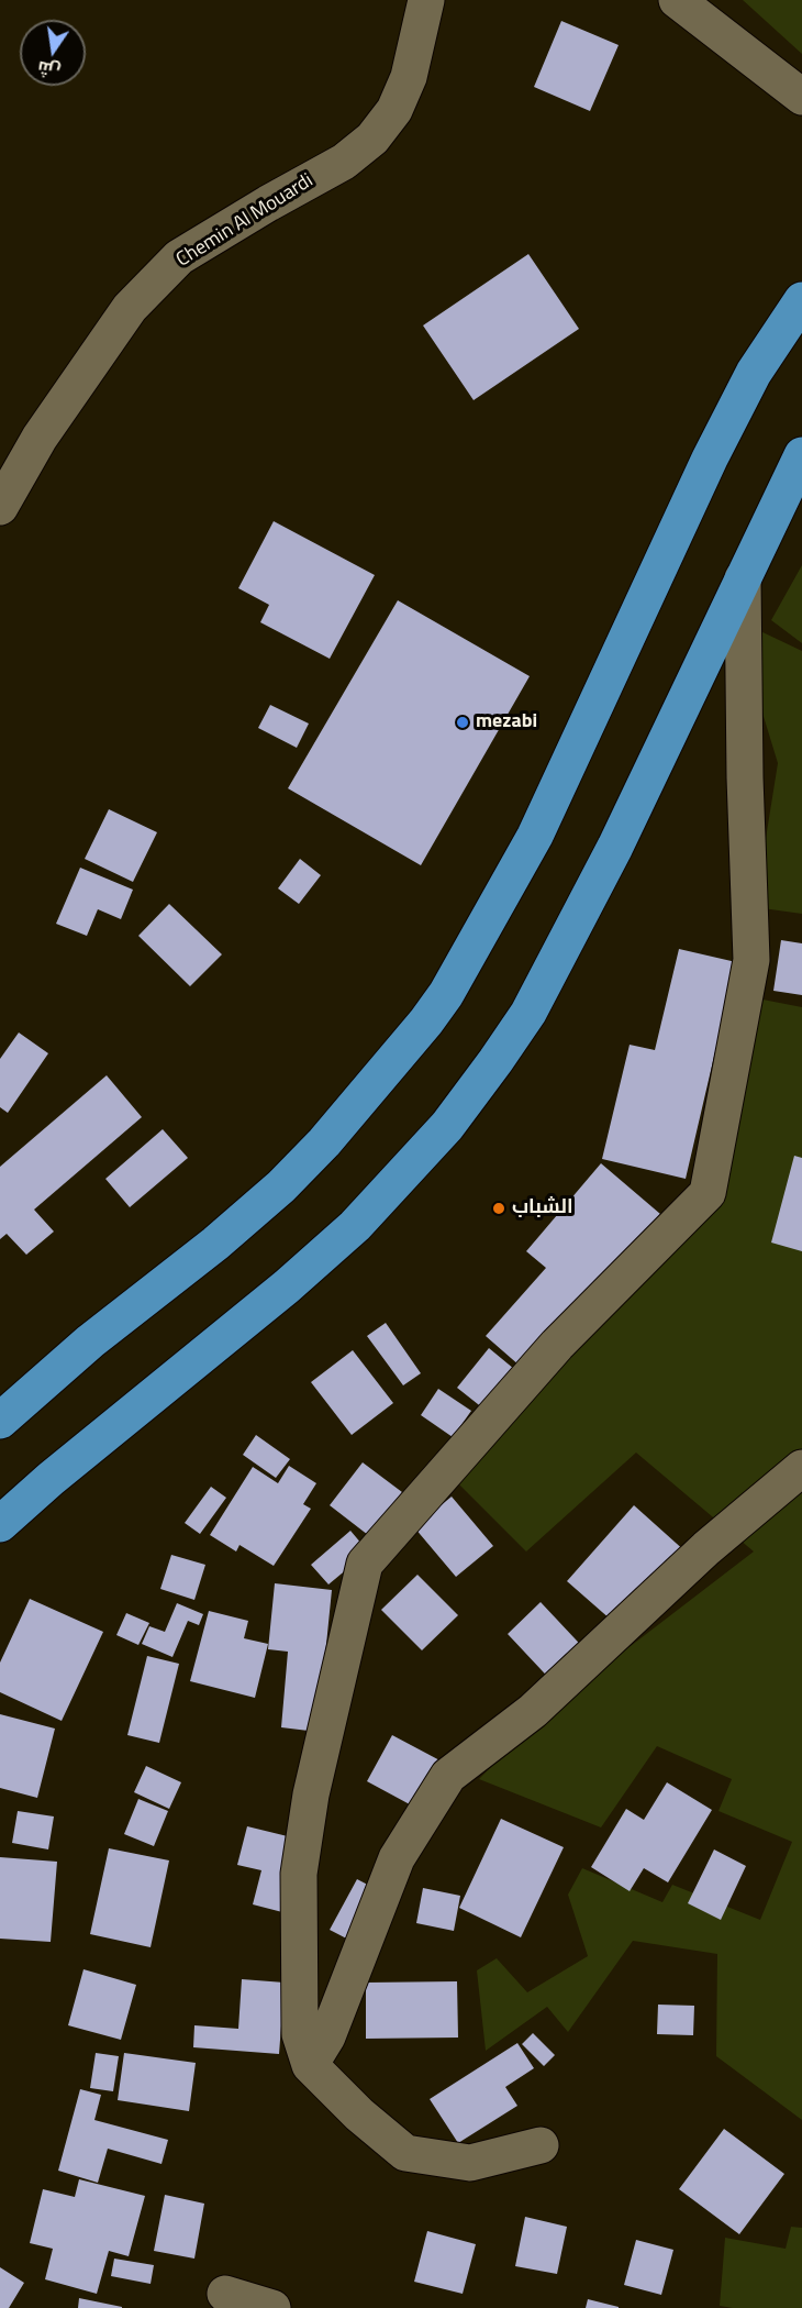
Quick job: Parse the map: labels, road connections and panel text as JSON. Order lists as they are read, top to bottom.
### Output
{
  "streets": {
    "street": ["Chemin Al Mouardi"]
  },
  "places": ["mezabi", "الشباب"],
  "north": "bottom"
}
